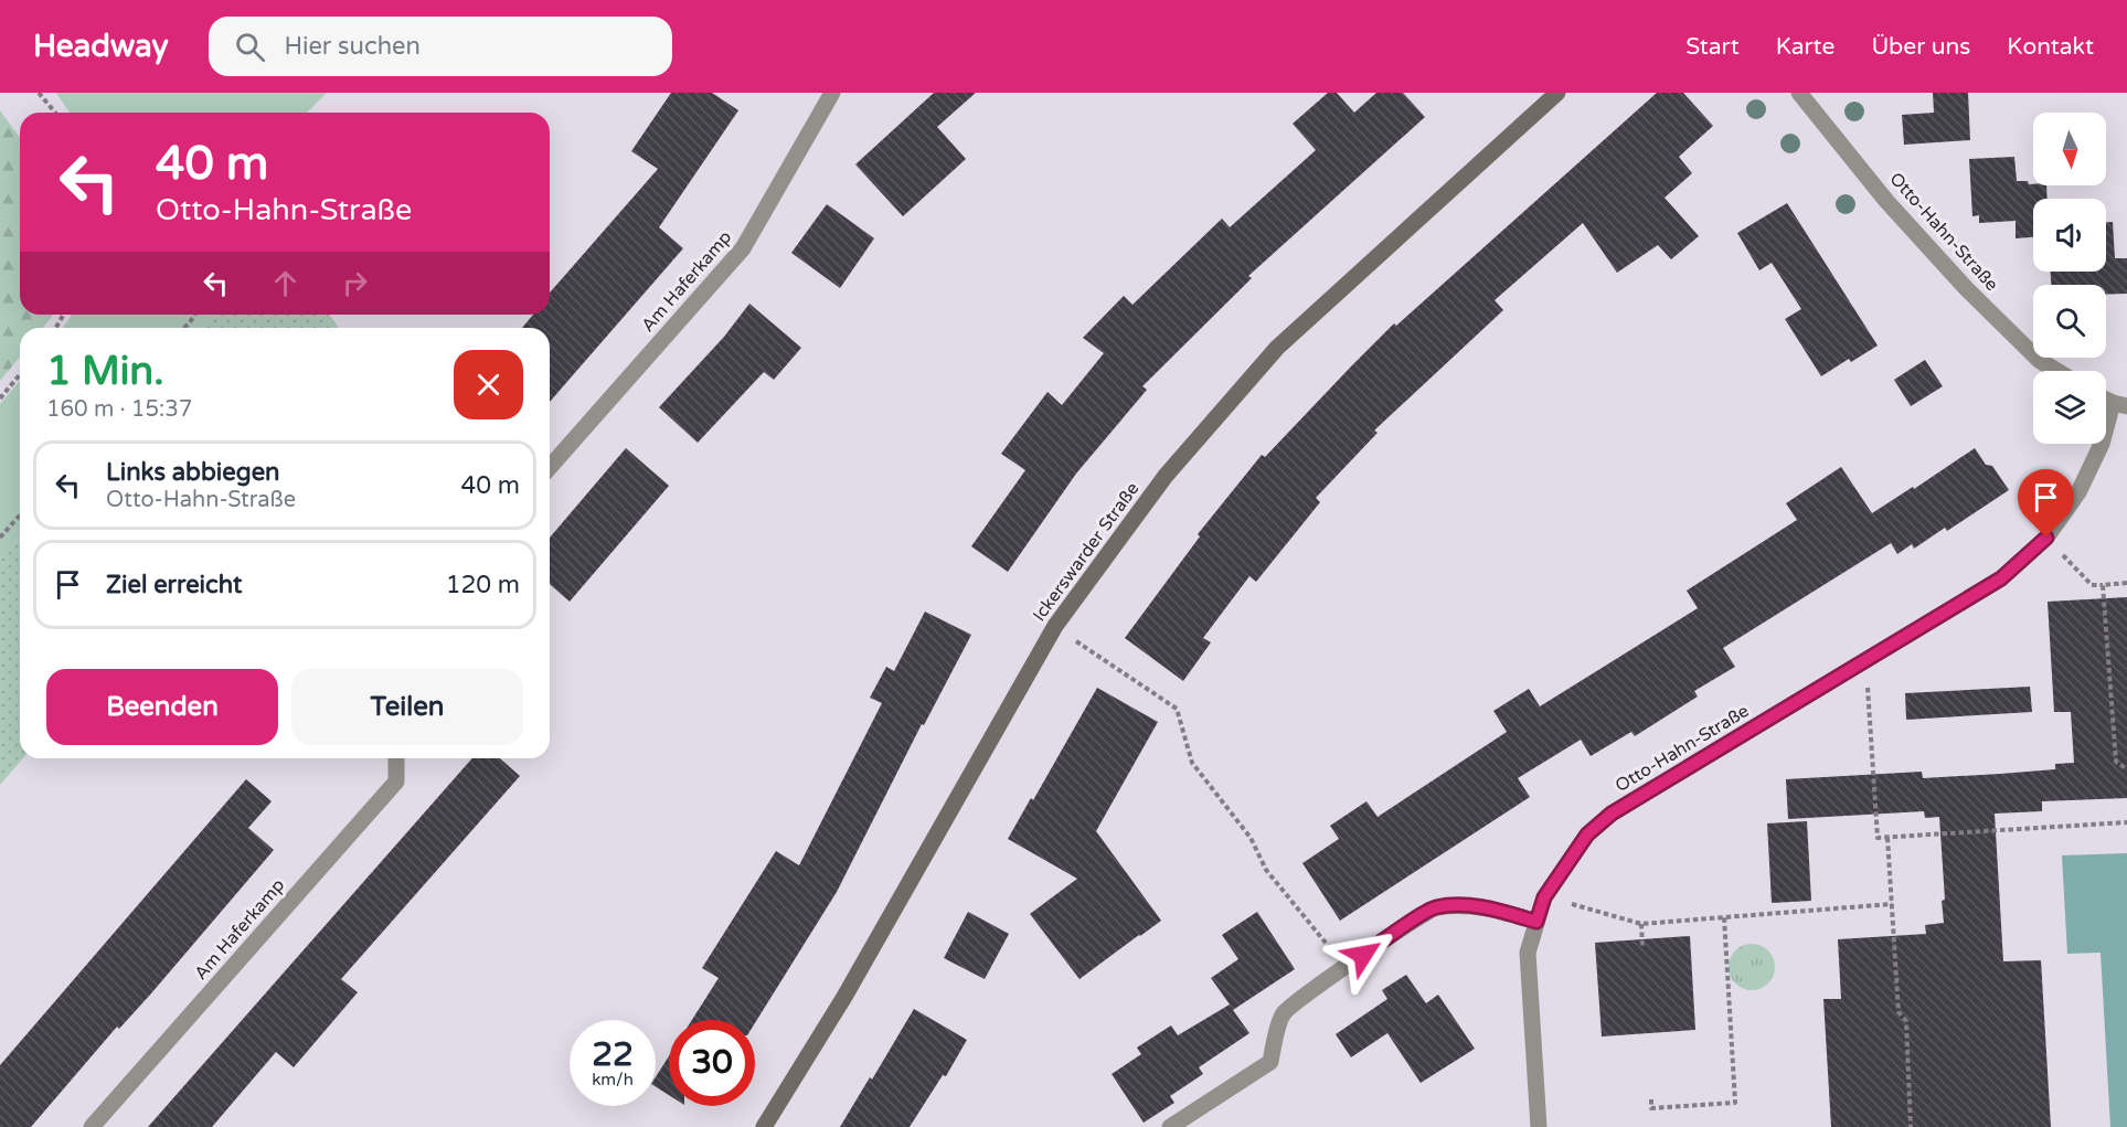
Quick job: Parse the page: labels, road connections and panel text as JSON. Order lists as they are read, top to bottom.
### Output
{
  "streets": {
    "main road": ["Ickerswarder Straße"],
    "street": ["Otto-Hahn-Straße", "Am Haferkamp"]
  },
  "north": "bottom",
  "page": {
    "header": "Headway",
    "search": "Hier suchen",
    "nav": [
      "Start",
      "Karte",
      "Über uns",
      "Kontakt"
    ],
    "turn": ["40 m", "Otto-Hahn-Straße"],
    "heading": ["1 Min.", "160 m · 15:37"],
    "list": [
      {
        "name": "Links abbiegen",
        "note": "Otto-Hahn-Straße",
        "value": "40 m"
      },
      {
        "name": "Ziel erreicht",
        "value": "120 m"
      }
    ],
    "buttons": ["Beenden", "Teilen"],
    "speed": "22 km/h",
    "limit": "30"
  }
}
